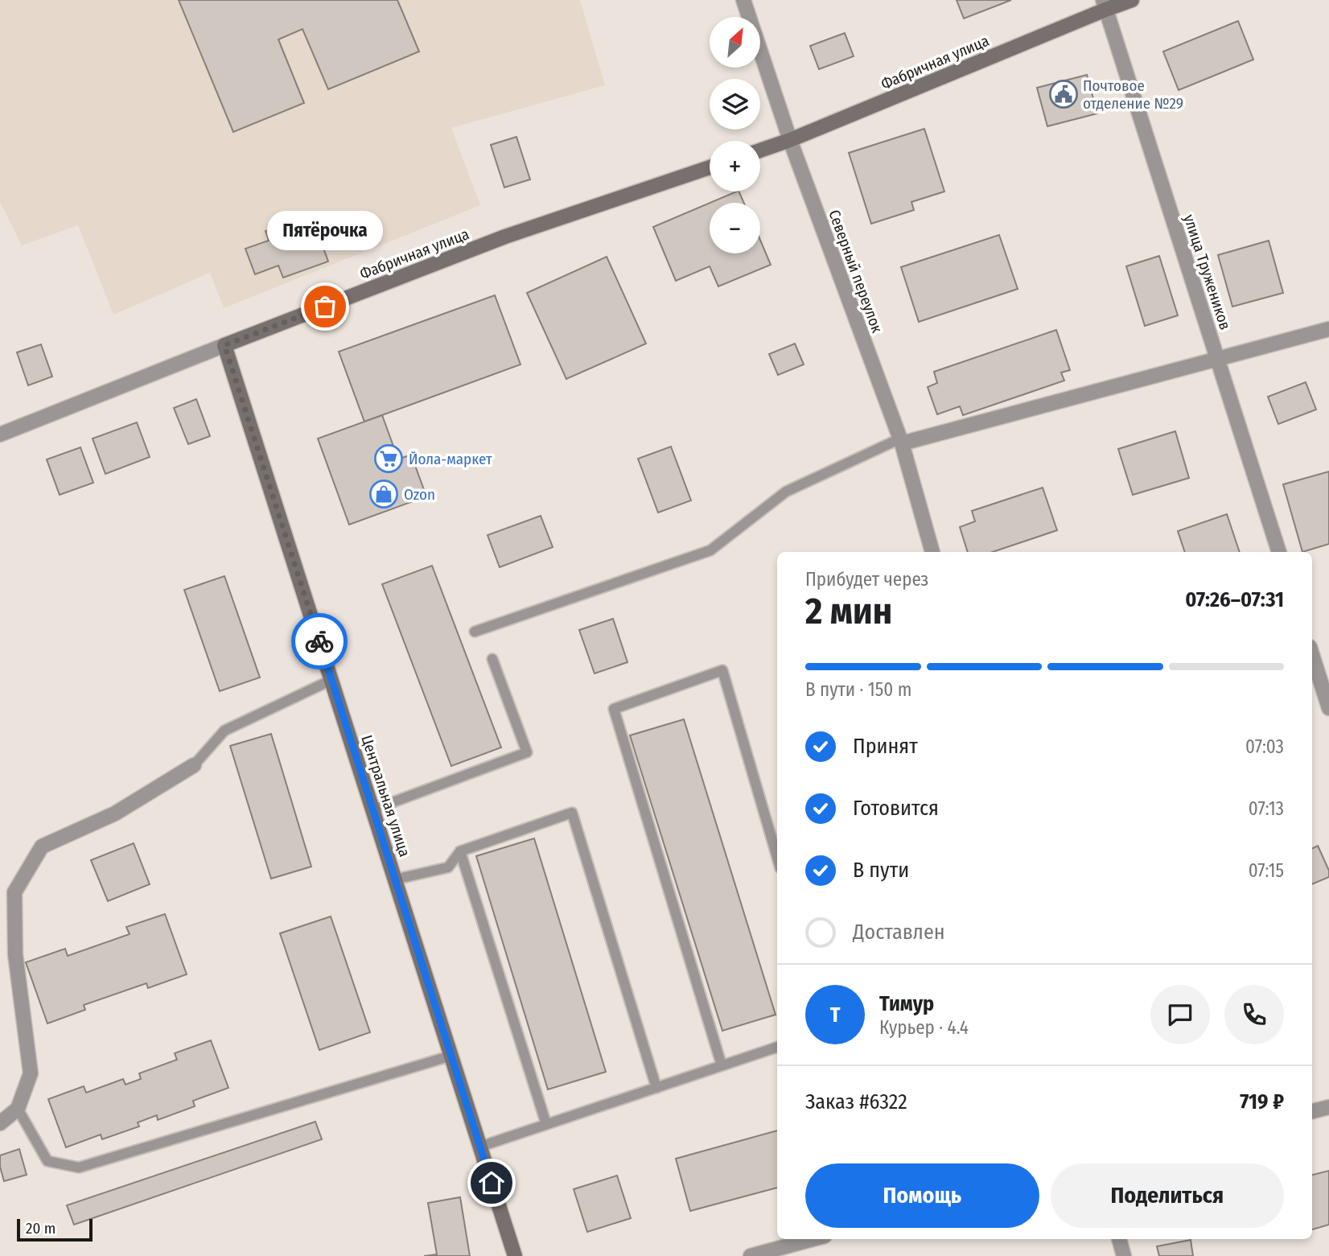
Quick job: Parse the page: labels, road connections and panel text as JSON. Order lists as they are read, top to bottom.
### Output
{
  "streets": {
    "street": [
      "Фабричная улица",
      "Северный переулок",
      "улица Тружеников",
      "Центральная улица"
    ]
  },
  "crossings": [
    ["Фабричная улица", "Северный переулок"],
    ["Фабричная улица", "улица Тружеников"],
    ["Фабричная улица", "Центральная улица"]
  ],
  "places": {
    "public building": ["Почтовое отделение №29"],
    "other": ["Пятёрочка"],
    "supermarket": ["Йола-маркет"],
    "shop": ["Ozon"]
  },
  "scale_bar": "20 m",
  "north": "top right",
  "page": {
    "map_buttons": ["+", "−"],
    "bubble": "Пятёрочка",
    "heading": ["2 мин", "Прибудет через", "07:26–07:31"],
    "panel": [
      "Тимур",
      "Курьер · 4.4",
      "Заказ #6322",
      "719 ₽"
    ],
    "bar": "В пути · 150 m",
    "list": [
      ["Принят", "07:03"],
      ["Готовится", "07:13"],
      ["В пути", "07:15"],
      "Доставлен"
    ],
    "round": "Т",
    "buttons": ["Помощь", "Поделиться"],
    "scale": "20 m"
  }
}
